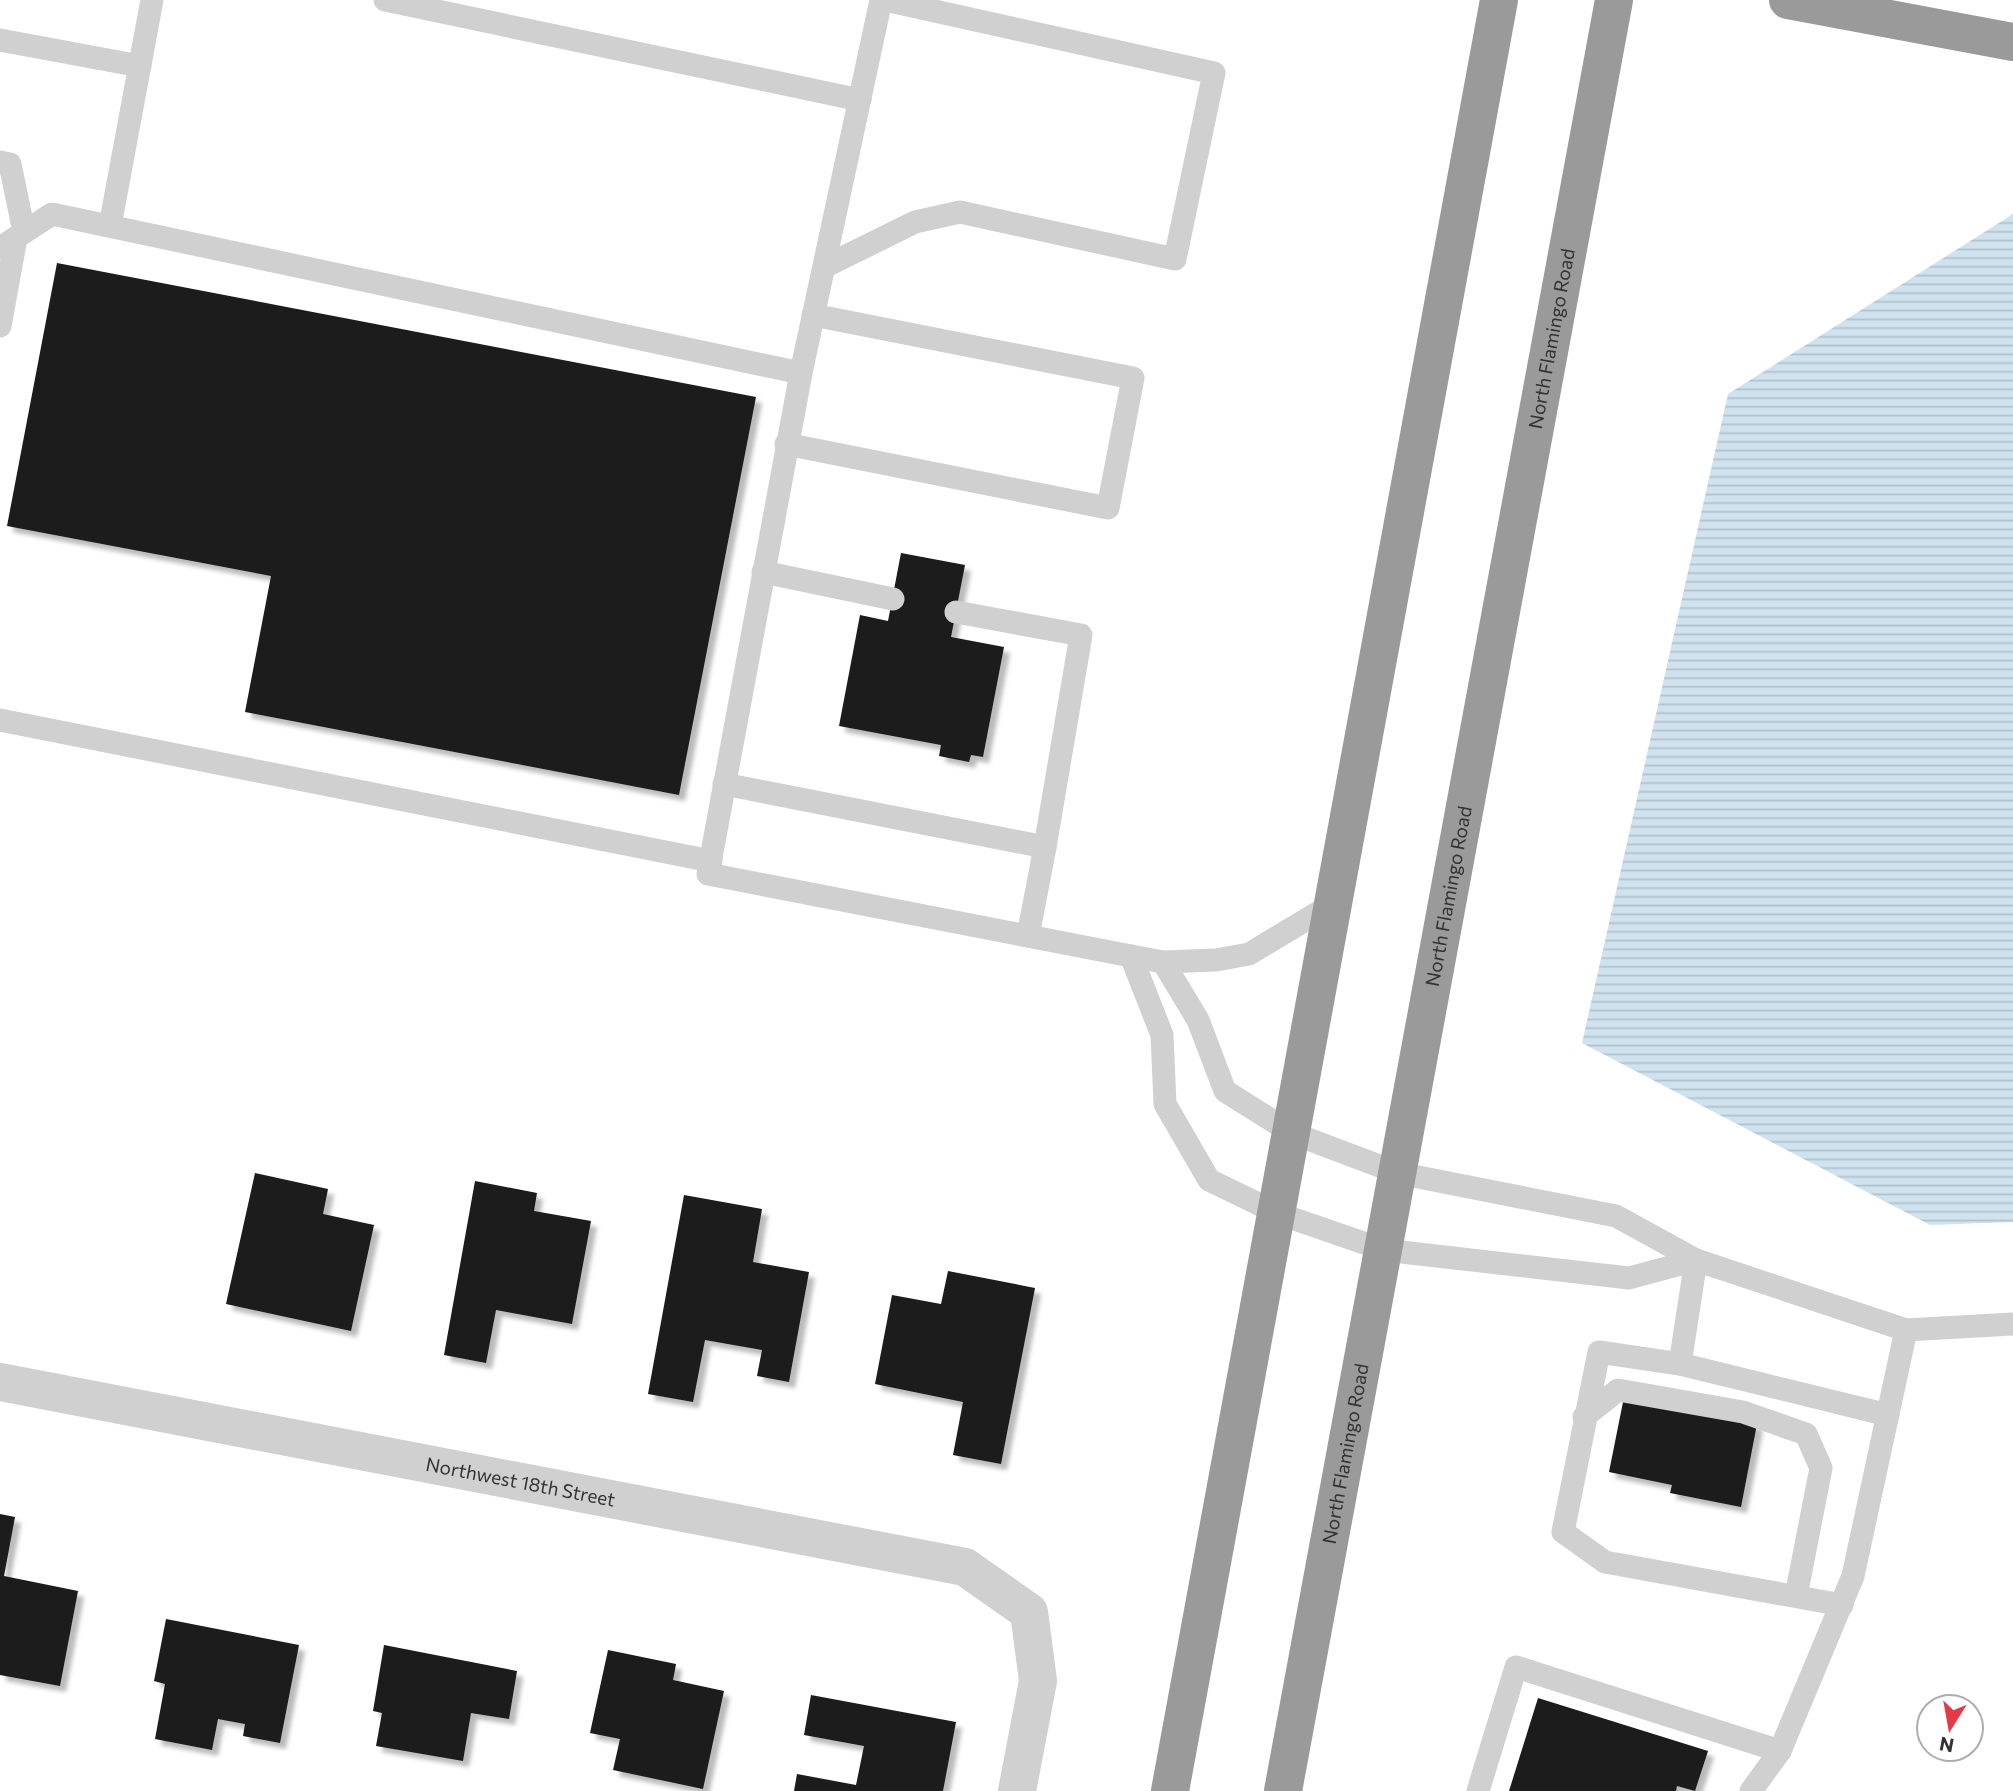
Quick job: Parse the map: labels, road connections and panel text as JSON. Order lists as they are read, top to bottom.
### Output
{
  "streets": {
    "highway": ["North Flamingo Road"],
    "street": ["Northwest 18th Street"]
  },
  "north": "bottom"
}
